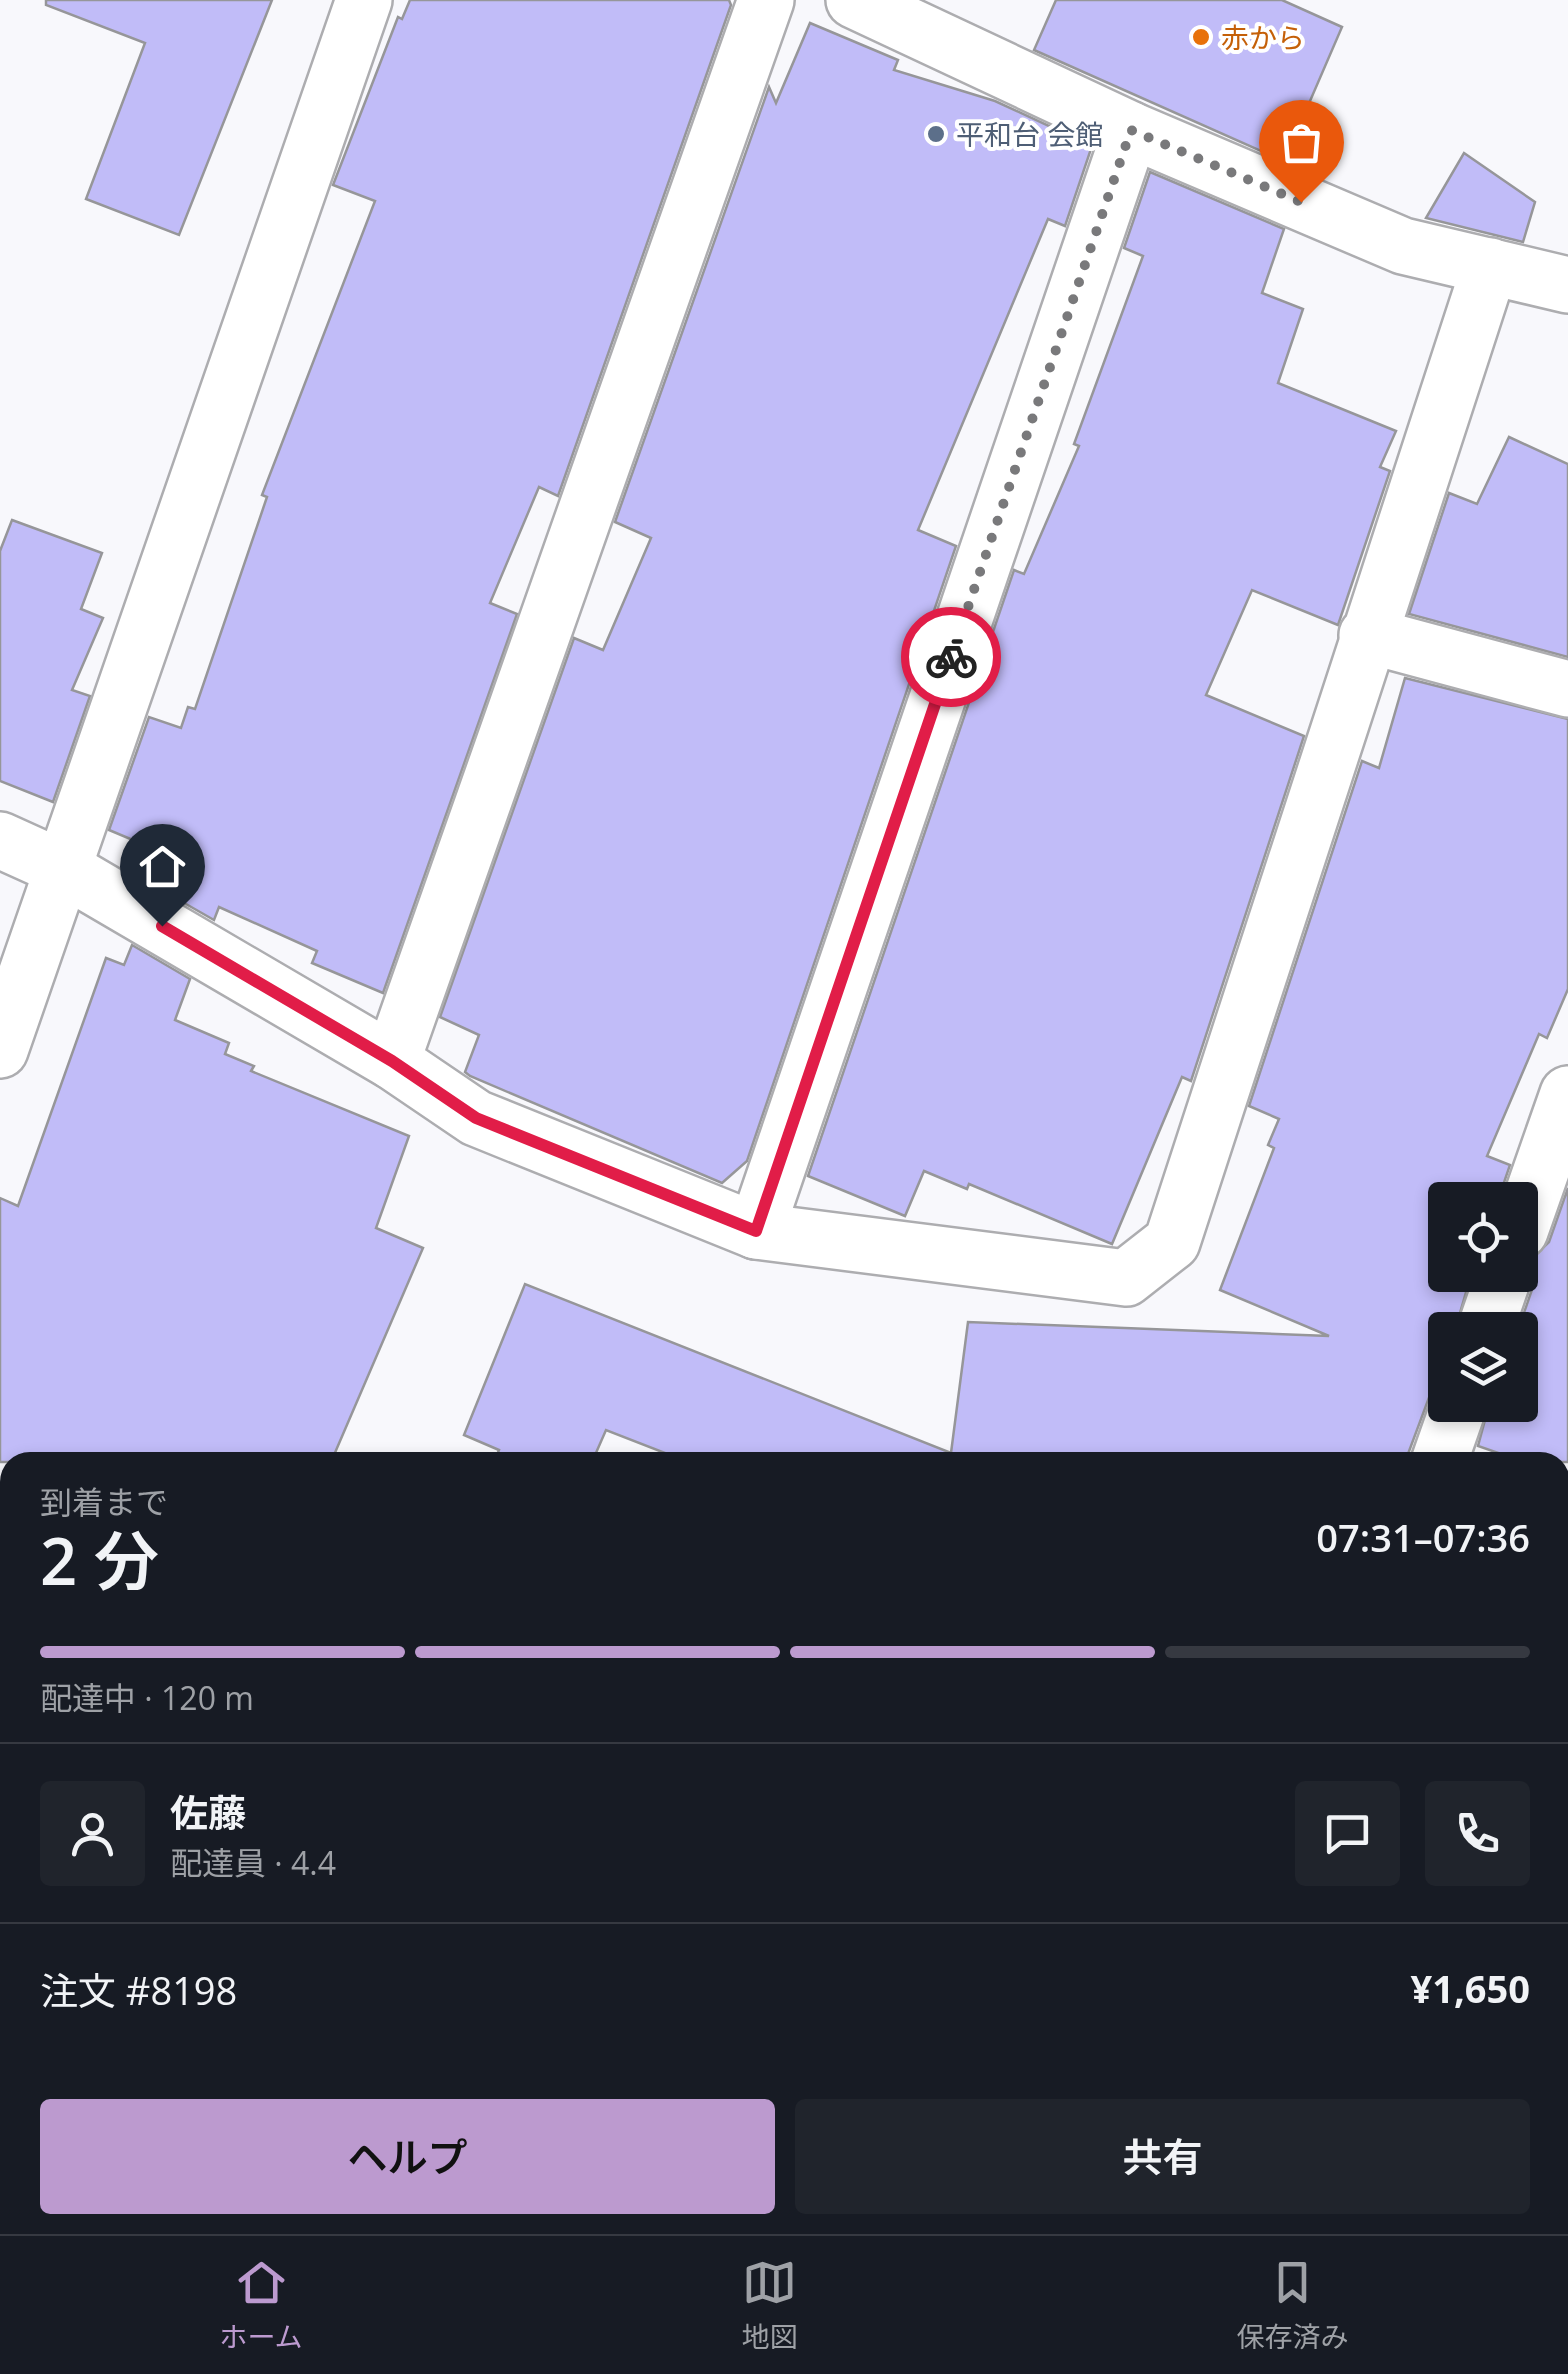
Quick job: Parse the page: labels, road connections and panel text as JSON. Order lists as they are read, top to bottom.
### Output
{
  "places": ["赤から", "平和台 会館"],
  "page": {
    "heading": ["2 分", "到着まで", "07:31–07:36"],
    "panel": [
      "佐藤",
      "配達員 · 4.4",
      "注文 #8198",
      "¥1,650"
    ],
    "bar": "配達中 · 120 m",
    "buttons": ["ヘルプ", "共有"],
    "tabs": ["ホーム", "地図", "保存済み"]
  }
}
